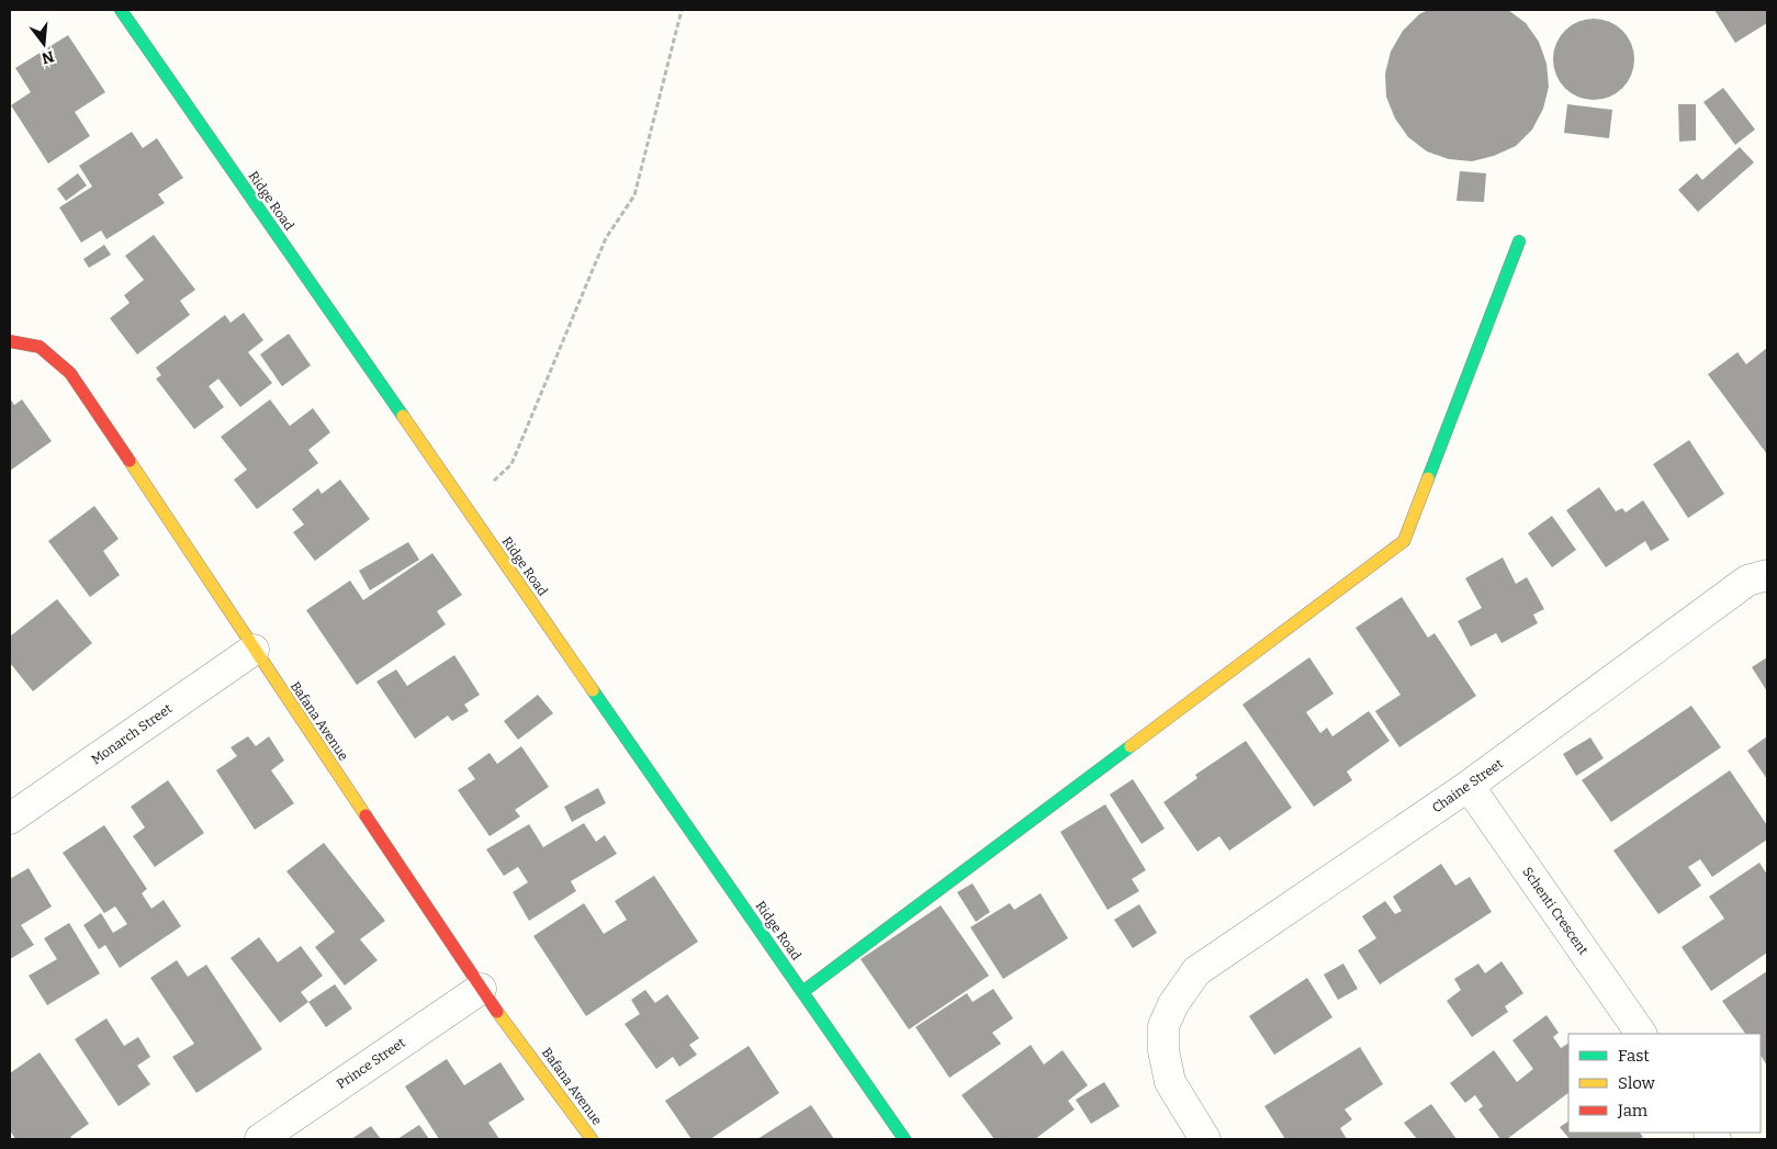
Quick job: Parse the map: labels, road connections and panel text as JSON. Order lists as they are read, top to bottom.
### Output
{
  "streets": {
    "street": [
      "Ridge Road",
      "Bafana Avenue",
      "Monarch Street",
      "Chaine Street",
      "Schenti Crescent",
      "Prince Street"
    ]
  },
  "crossings": [
    ["Bafana Avenue", "Monarch Street"],
    ["Bafana Avenue", "Prince Street"],
    ["Chaine Street", "Schenti Crescent"]
  ],
  "legend": ["Fast", "Slow", "Jam"],
  "north": "bottom"
}
